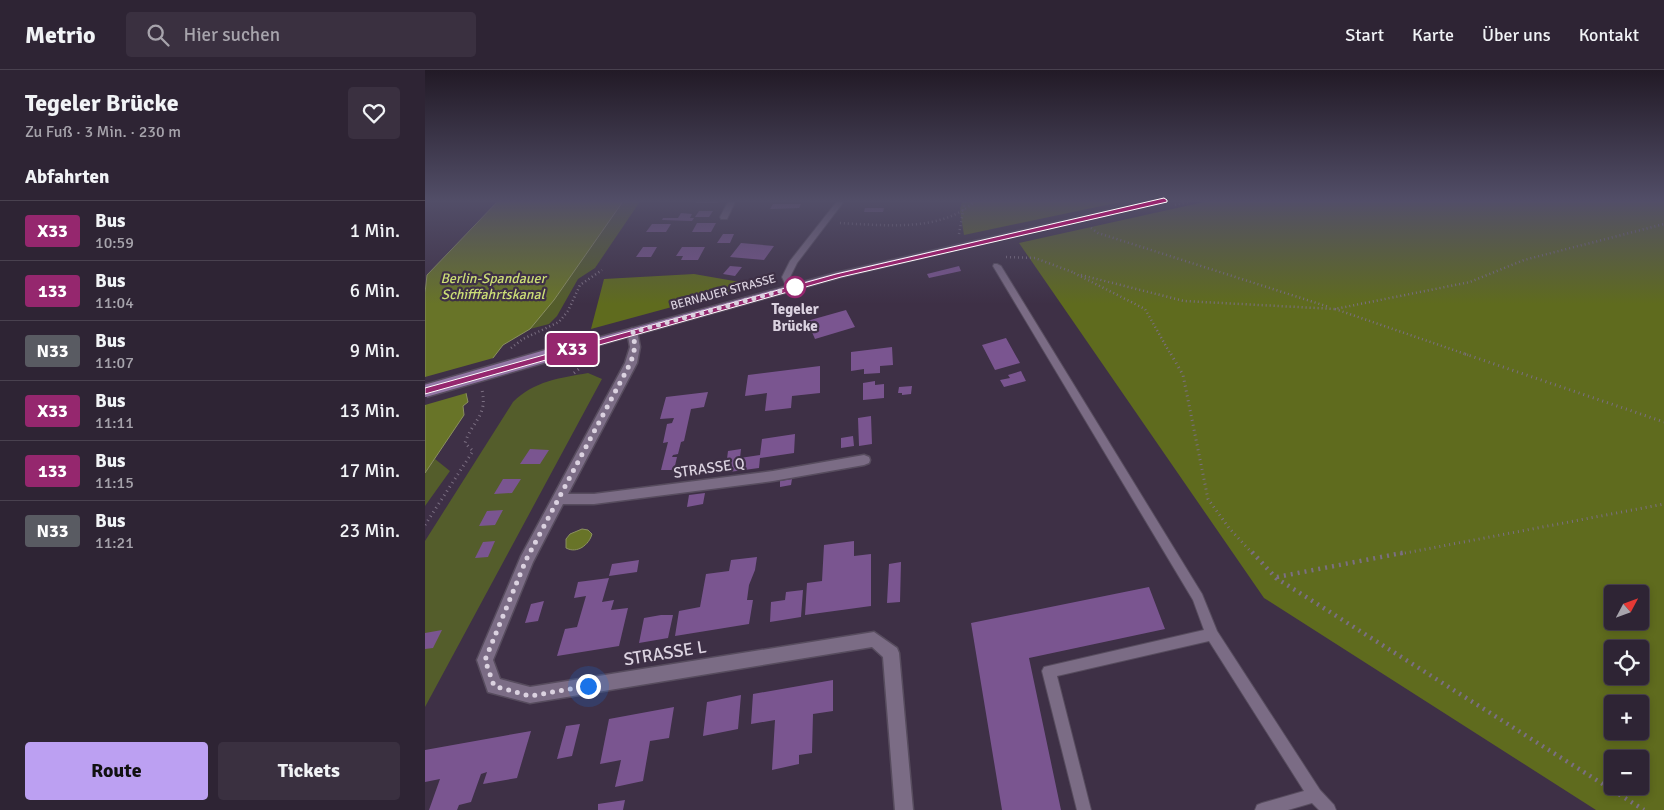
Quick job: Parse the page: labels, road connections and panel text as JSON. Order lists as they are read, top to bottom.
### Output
{
  "streets": {
    "main road": ["BERNAUER STRASSE"],
    "street": ["STRASSE Q", "STRASSE L"]
  },
  "crossings": [
    ["BERNAUER STRASSE", "STRASSE L"],
    ["STRASSE Q", "STRASSE L"]
  ],
  "water": ["Berlin-Spandauer Schifffahrtskanal"],
  "places": ["Tegeler Brücke"],
  "lines": ["bus line X33"],
  "north": "top right",
  "page": {
    "header": "Metrio",
    "search": "Hier suchen",
    "nav": [
      "Start",
      "Karte",
      "Über uns",
      "Kontakt"
    ],
    "heading": [
      ["Tegeler Brücke", "Zu Fuß · 3 Min. · 230 m"],
      "Abfahrten"
    ],
    "on_map": "X33",
    "list": [
      {
        "mark": "X33",
        "name": "Bus",
        "note": "10:59",
        "value": "1 Min."
      },
      {
        "mark": "133",
        "name": "Bus",
        "note": "11:04",
        "value": "6 Min."
      },
      {
        "mark": "N33",
        "name": "Bus",
        "note": "11:07",
        "value": "9 Min."
      },
      {
        "mark": "X33",
        "name": "Bus",
        "note": "11:11",
        "value": "13 Min."
      },
      {
        "mark": "133",
        "name": "Bus",
        "note": "11:15",
        "value": "17 Min."
      },
      {
        "mark": "N33",
        "name": "Bus",
        "note": "11:21",
        "value": "23 Min."
      }
    ],
    "map_buttons": ["+", "−"],
    "buttons": ["Route", "Tickets"]
  }
}
